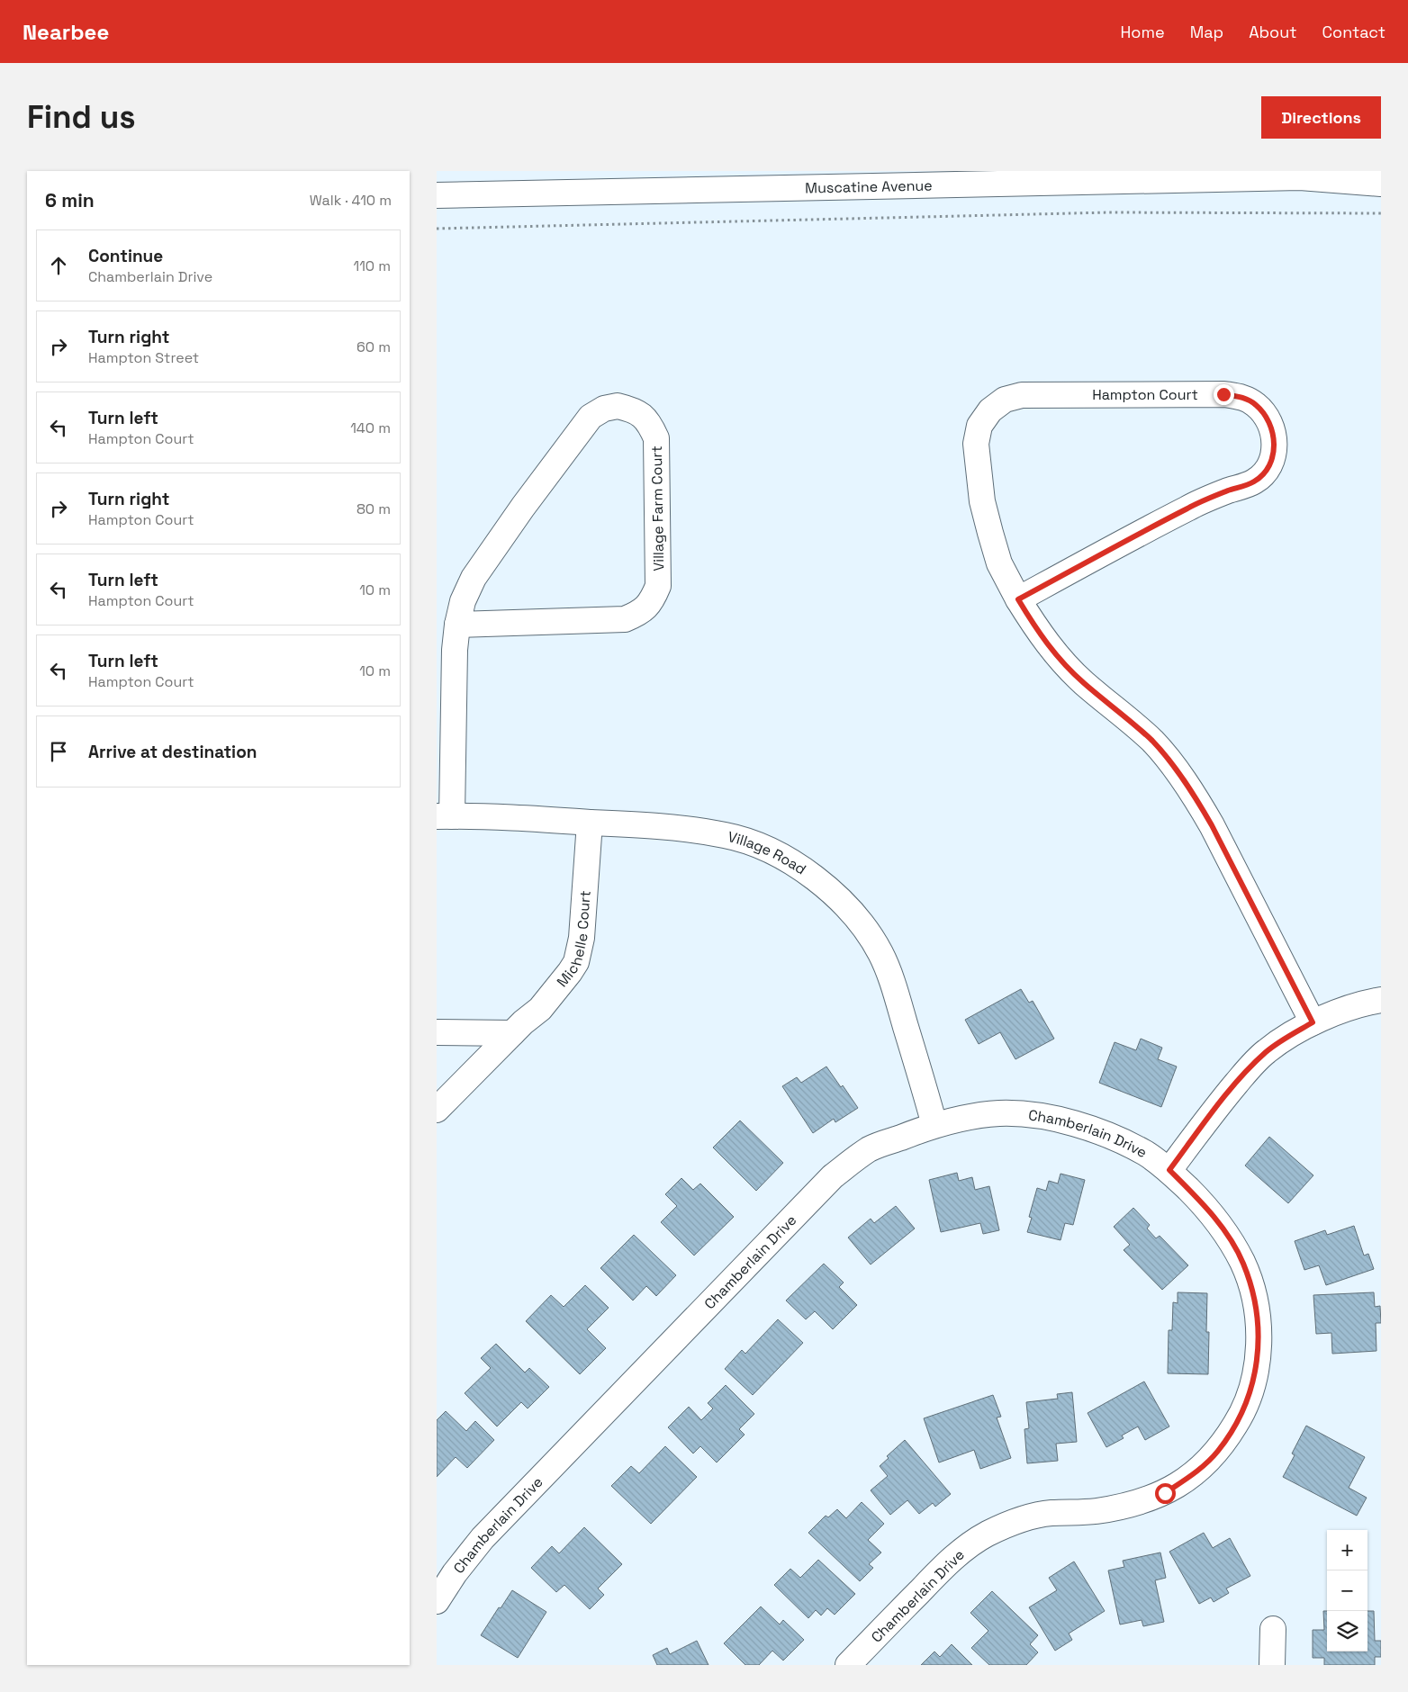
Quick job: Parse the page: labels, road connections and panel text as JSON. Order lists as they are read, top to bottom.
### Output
{
  "streets": {
    "street": [
      "Muscatine Avenue",
      "Hampton Court",
      "Village Farm Court",
      "Village Road",
      "Michelle Court",
      "Chamberlain Drive"
    ]
  },
  "crossings": [
    ["Village Farm Court", "Village Road"],
    ["Village Road", "Michelle Court"],
    ["Village Road", "Chamberlain Drive"]
  ],
  "page": {
    "header": "Nearbee",
    "nav": [
      "Home",
      "Map",
      "About",
      "Contact"
    ],
    "buttons": "Directions",
    "title": "Find us",
    "heading": ["6 min", "Walk · 410 m"],
    "list": [
      ["Continue", "Chamberlain Drive", "110 m"],
      ["Turn right", "Hampton Street", "60 m"],
      ["Turn left", "Hampton Court", "140 m"],
      ["Turn right", "Hampton Court", "80 m"],
      ["Turn left", "Hampton Court", "10 m"],
      ["Turn left", "Hampton Court", "10 m"],
      "Arrive at destination"
    ],
    "map_buttons": ["+", "−"]
  }
}
